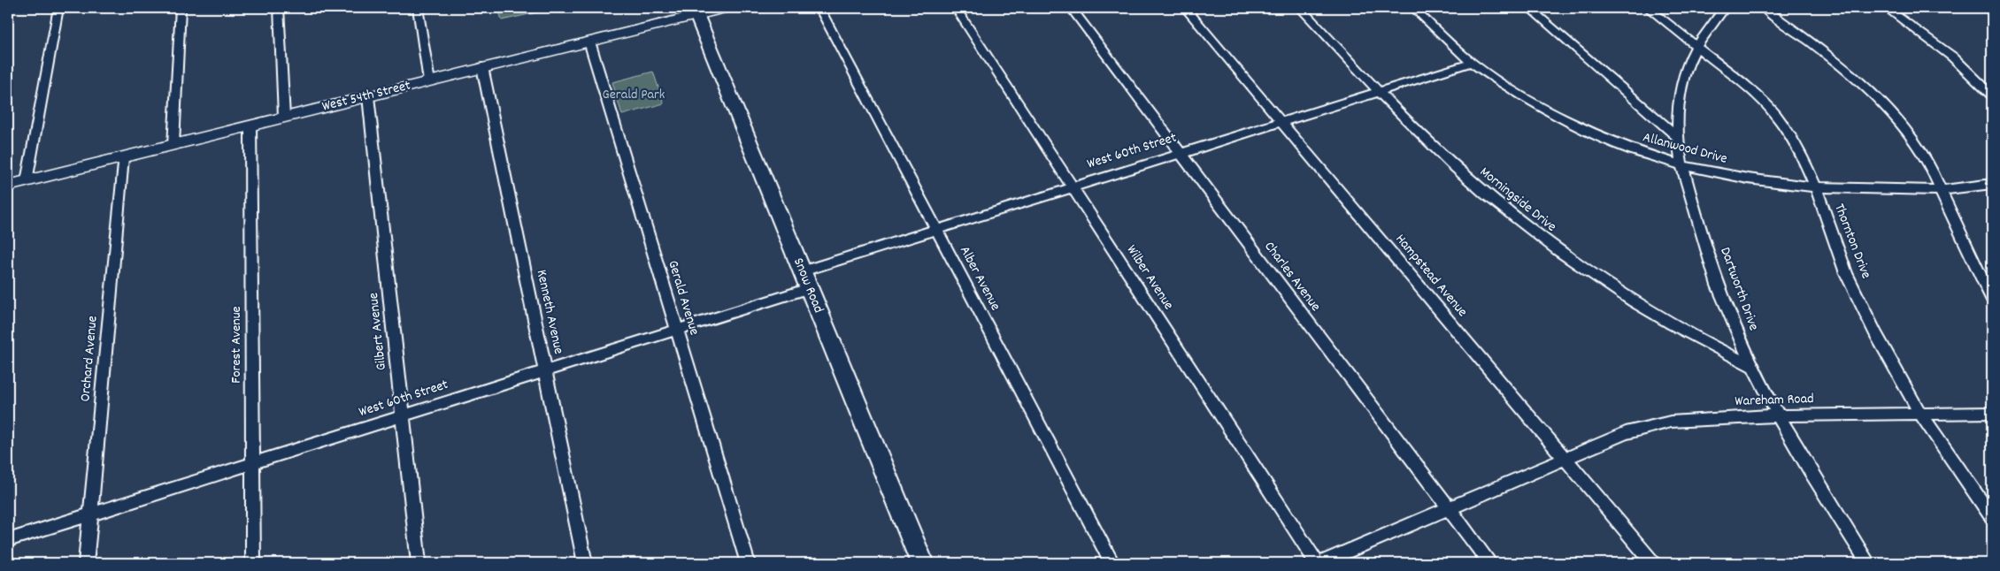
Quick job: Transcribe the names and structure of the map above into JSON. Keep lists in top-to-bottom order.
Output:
{
  "streets": {
    "main road": ["Snow Road"],
    "street": [
      "West 54th Street",
      "Allanwood Drive",
      "West 60th Street",
      "Morningside Drive",
      "Thornton Drive",
      "Hampstead Avenue",
      "Charles Avenue",
      "Wilber Avenue",
      "Alber Avenue",
      "Dartworth Drive",
      "Gerald Avenue",
      "Kenneth Avenue",
      "Gilbert Avenue",
      "Forest Avenue",
      "Orchard Avenue",
      "Wareham Road"
    ]
  },
  "crossings": [
    ["West 54th Street", "Snow Road"],
    ["West 54th Street", "Gerald Avenue"],
    ["West 54th Street", "Kenneth Avenue"],
    ["West 54th Street", "Gilbert Avenue"],
    ["West 54th Street", "Forest Avenue"],
    ["West 54th Street", "Orchard Avenue"],
    ["Allanwood Drive", "West 60th Street"],
    ["Allanwood Drive", "Thornton Drive"],
    ["Allanwood Drive", "Dartworth Drive"],
    ["West 60th Street", "Morningside Drive"],
    ["West 60th Street", "Hampstead Avenue"],
    ["West 60th Street", "Charles Avenue"],
    ["West 60th Street", "Wilber Avenue"],
    ["West 60th Street", "Alber Avenue"],
    ["West 60th Street", "Snow Road"],
    ["West 60th Street", "Gerald Avenue"],
    ["West 60th Street", "Kenneth Avenue"],
    ["West 60th Street", "Gilbert Avenue"],
    ["West 60th Street", "Forest Avenue"],
    ["West 60th Street", "Orchard Avenue"],
    ["Morningside Drive", "Dartworth Drive"],
    ["Thornton Drive", "Dartworth Drive"],
    ["Thornton Drive", "Wareham Road"],
    ["Hampstead Avenue", "Wareham Road"],
    ["Charles Avenue", "Wareham Road"],
    ["Wilber Avenue", "Wareham Road"],
    ["Dartworth Drive", "Wareham Road"]
  ],
  "parks": ["Gerald Park"]
}
